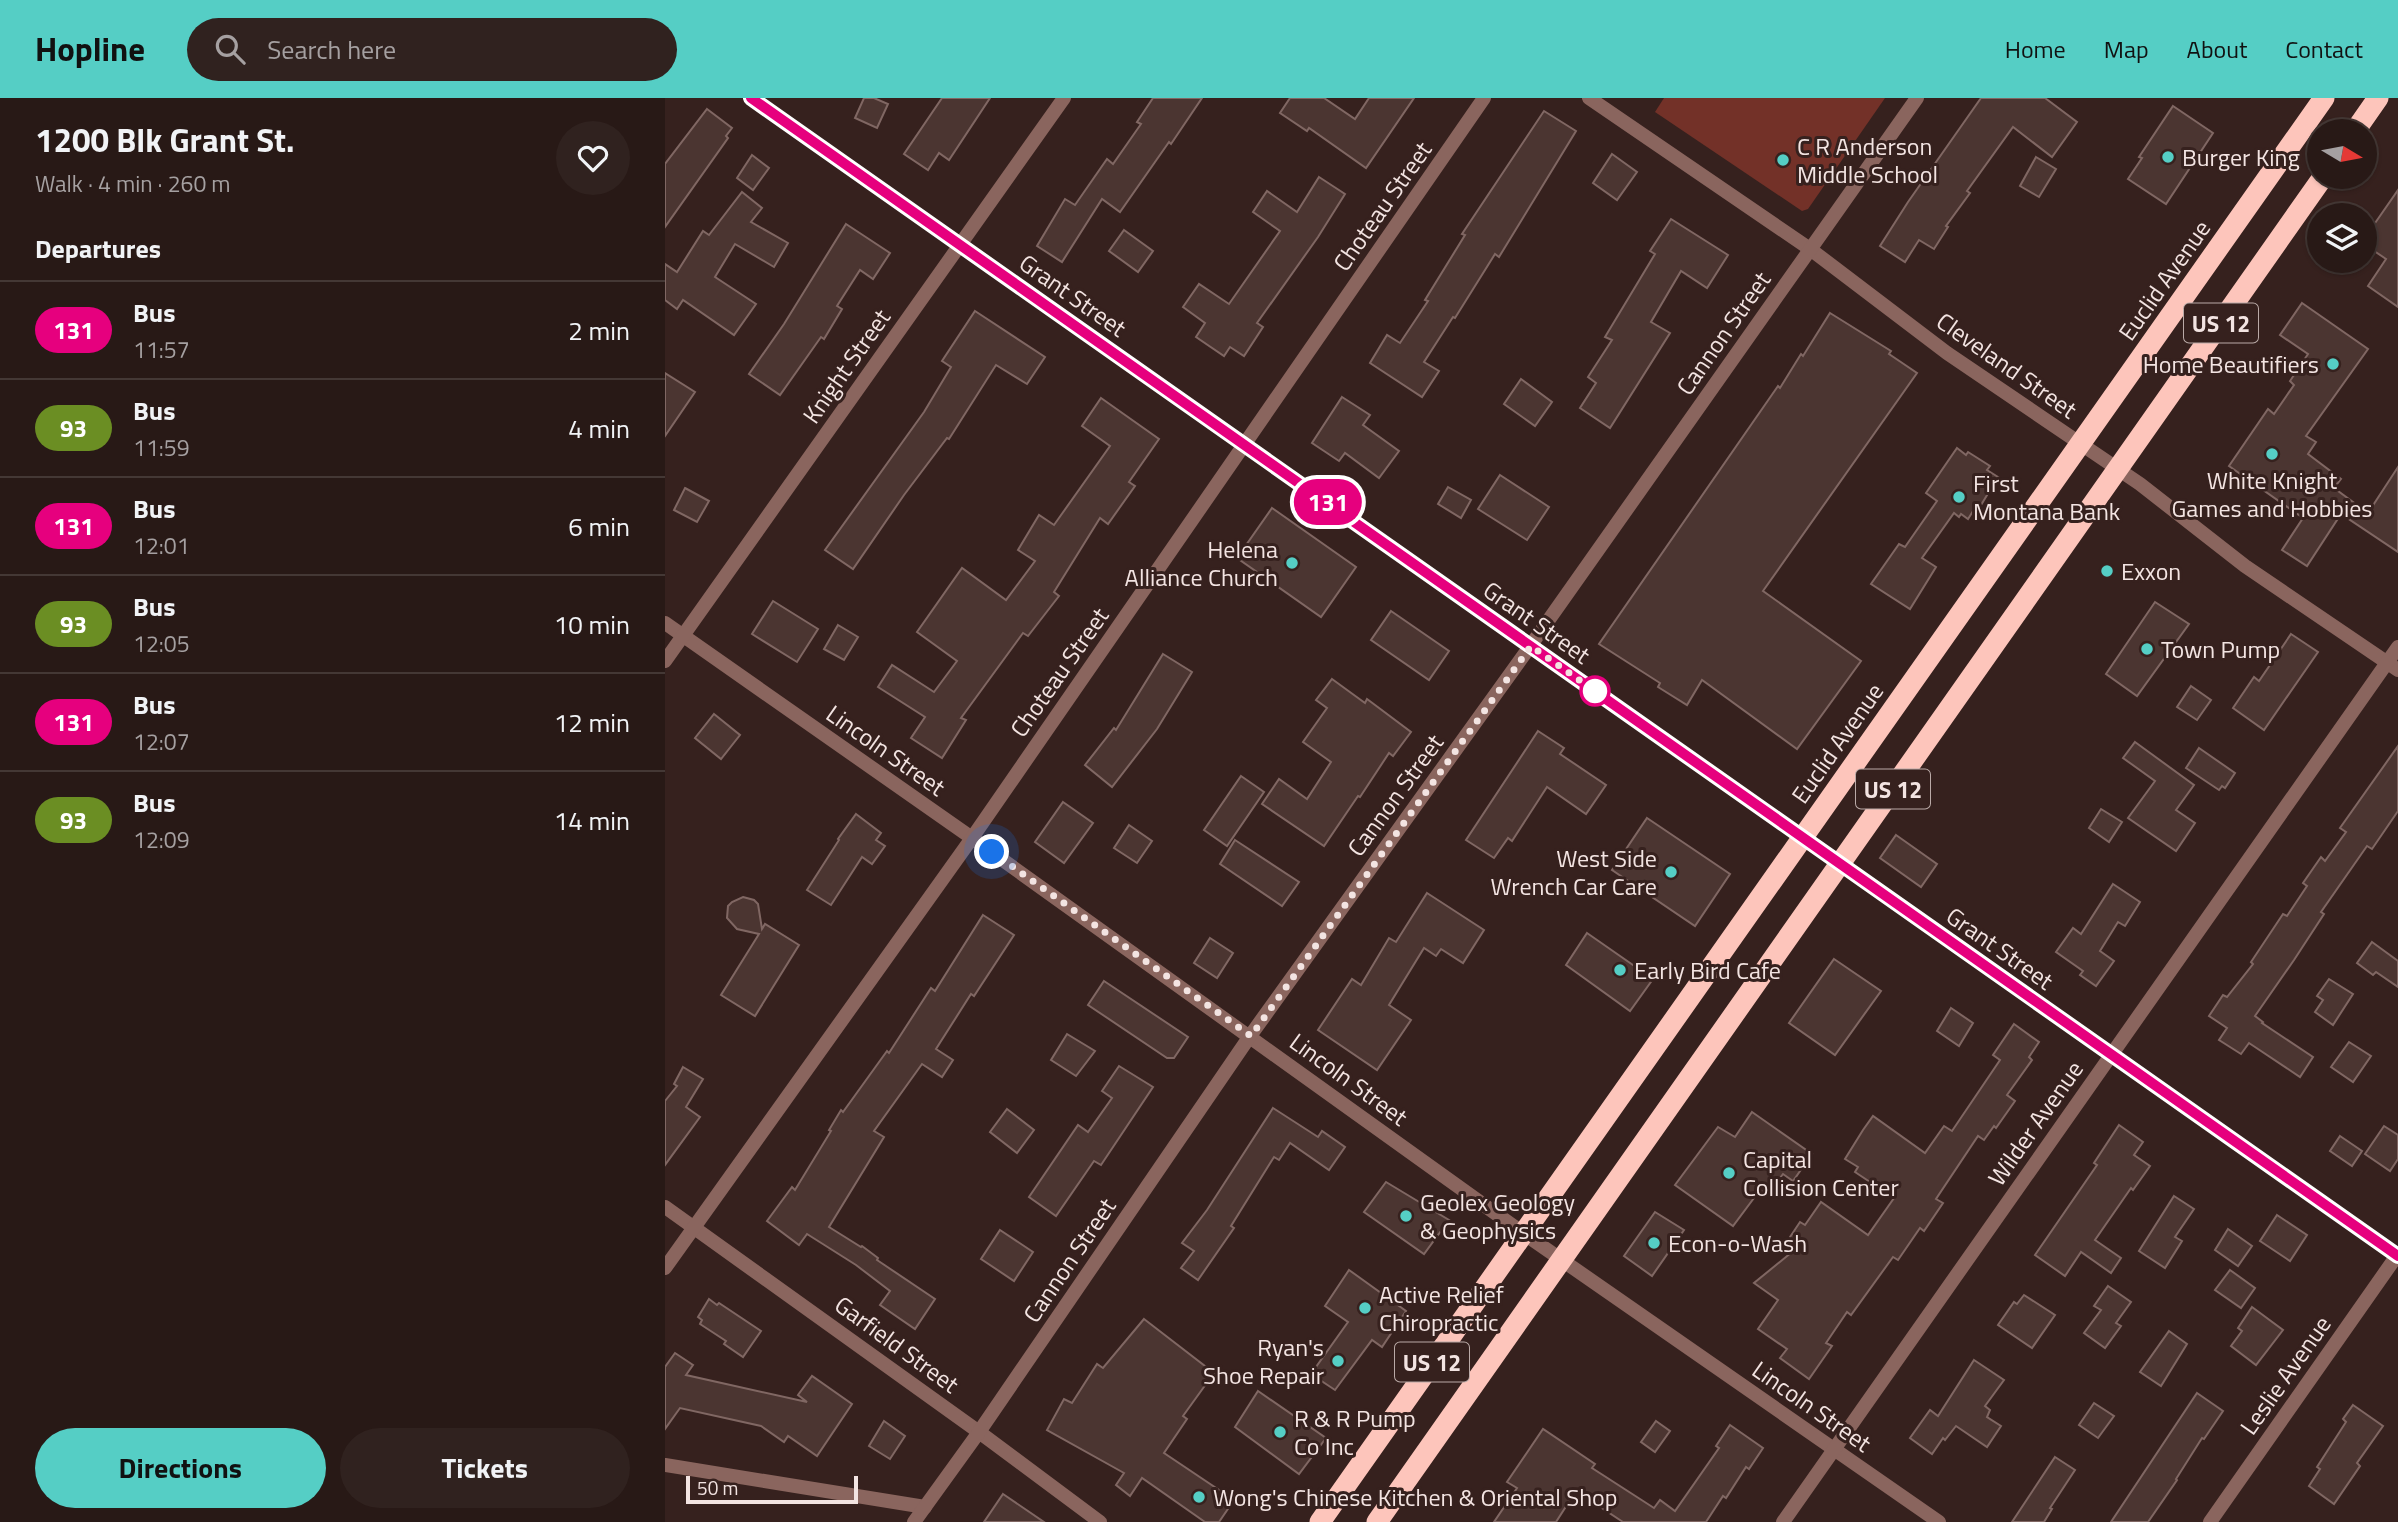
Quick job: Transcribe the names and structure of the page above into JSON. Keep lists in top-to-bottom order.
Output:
{
  "streets": {
    "highway": ["Euclid Avenue", "US 12"],
    "street": [
      "Choteau Street",
      "Grant Street",
      "Cannon Street",
      "Cleveland Street",
      "Knight Street",
      "Lincoln Street",
      "Wilder Avenue",
      "Garfield Street",
      "Leslie Avenue"
    ]
  },
  "crossings": [
    ["Choteau Street", "Grant Street"],
    ["Choteau Street", "Lincoln Street"],
    ["Choteau Street", "Garfield Street"],
    ["Euclid Avenue", "Grant Street"],
    ["Euclid Avenue", "Cleveland Street"],
    ["Euclid Avenue", "Lincoln Street"],
    ["Grant Street", "US 12"],
    ["Grant Street", "Cannon Street"],
    ["Grant Street", "Knight Street"],
    ["Grant Street", "Wilder Avenue"],
    ["Grant Street", "Leslie Avenue"],
    ["US 12", "Cleveland Street"],
    ["US 12", "Lincoln Street"],
    ["Cannon Street", "Cleveland Street"],
    ["Cannon Street", "Lincoln Street"],
    ["Cannon Street", "Garfield Street"],
    ["Cleveland Street", "Wilder Avenue"],
    ["Knight Street", "Lincoln Street"],
    ["Lincoln Street", "Wilder Avenue"]
  ],
  "places": [
    "Burger King",
    "C R Anderson Middle School",
    "Home Beautifiers",
    "White Knight Games and Hobbies",
    "First Montana Bank",
    "Helena Alliance Church",
    "Exxon",
    "Town Pump",
    "West Side Wrench Car Care",
    "Early Bird Cafe",
    "Capital Collision Center",
    "Geolex Geology & Geophysics",
    "Econ-o-Wash",
    "Active Relief Chiropractic",
    "Ryan's Shoe Repair",
    "R & R Pump Co Inc",
    "Wong's Chinese Kitchen & Oriental Shop"
  ],
  "lines": ["bus line 131"],
  "scale_bar": "50 m",
  "north": "right",
  "page": {
    "header": "Hopline",
    "search": "Search here",
    "nav": [
      "Home",
      "Map",
      "About",
      "Contact"
    ],
    "heading": [
      ["1200 Blk Grant St.", "Walk · 4 min · 260 m"],
      "Departures"
    ],
    "on_map": "131",
    "list": [
      {
        "mark": "131",
        "name": "Bus",
        "note": "11:57",
        "value": "2 min"
      },
      {
        "mark": "93",
        "name": "Bus",
        "note": "11:59",
        "value": "4 min"
      },
      {
        "mark": "131",
        "name": "Bus",
        "note": "12:01",
        "value": "6 min"
      },
      {
        "mark": "93",
        "name": "Bus",
        "note": "12:05",
        "value": "10 min"
      },
      {
        "mark": "131",
        "name": "Bus",
        "note": "12:07",
        "value": "12 min"
      },
      {
        "mark": "93",
        "name": "Bus",
        "note": "12:09",
        "value": "14 min"
      }
    ],
    "buttons": ["Directions", "Tickets"],
    "scale": "50 m"
  }
}
